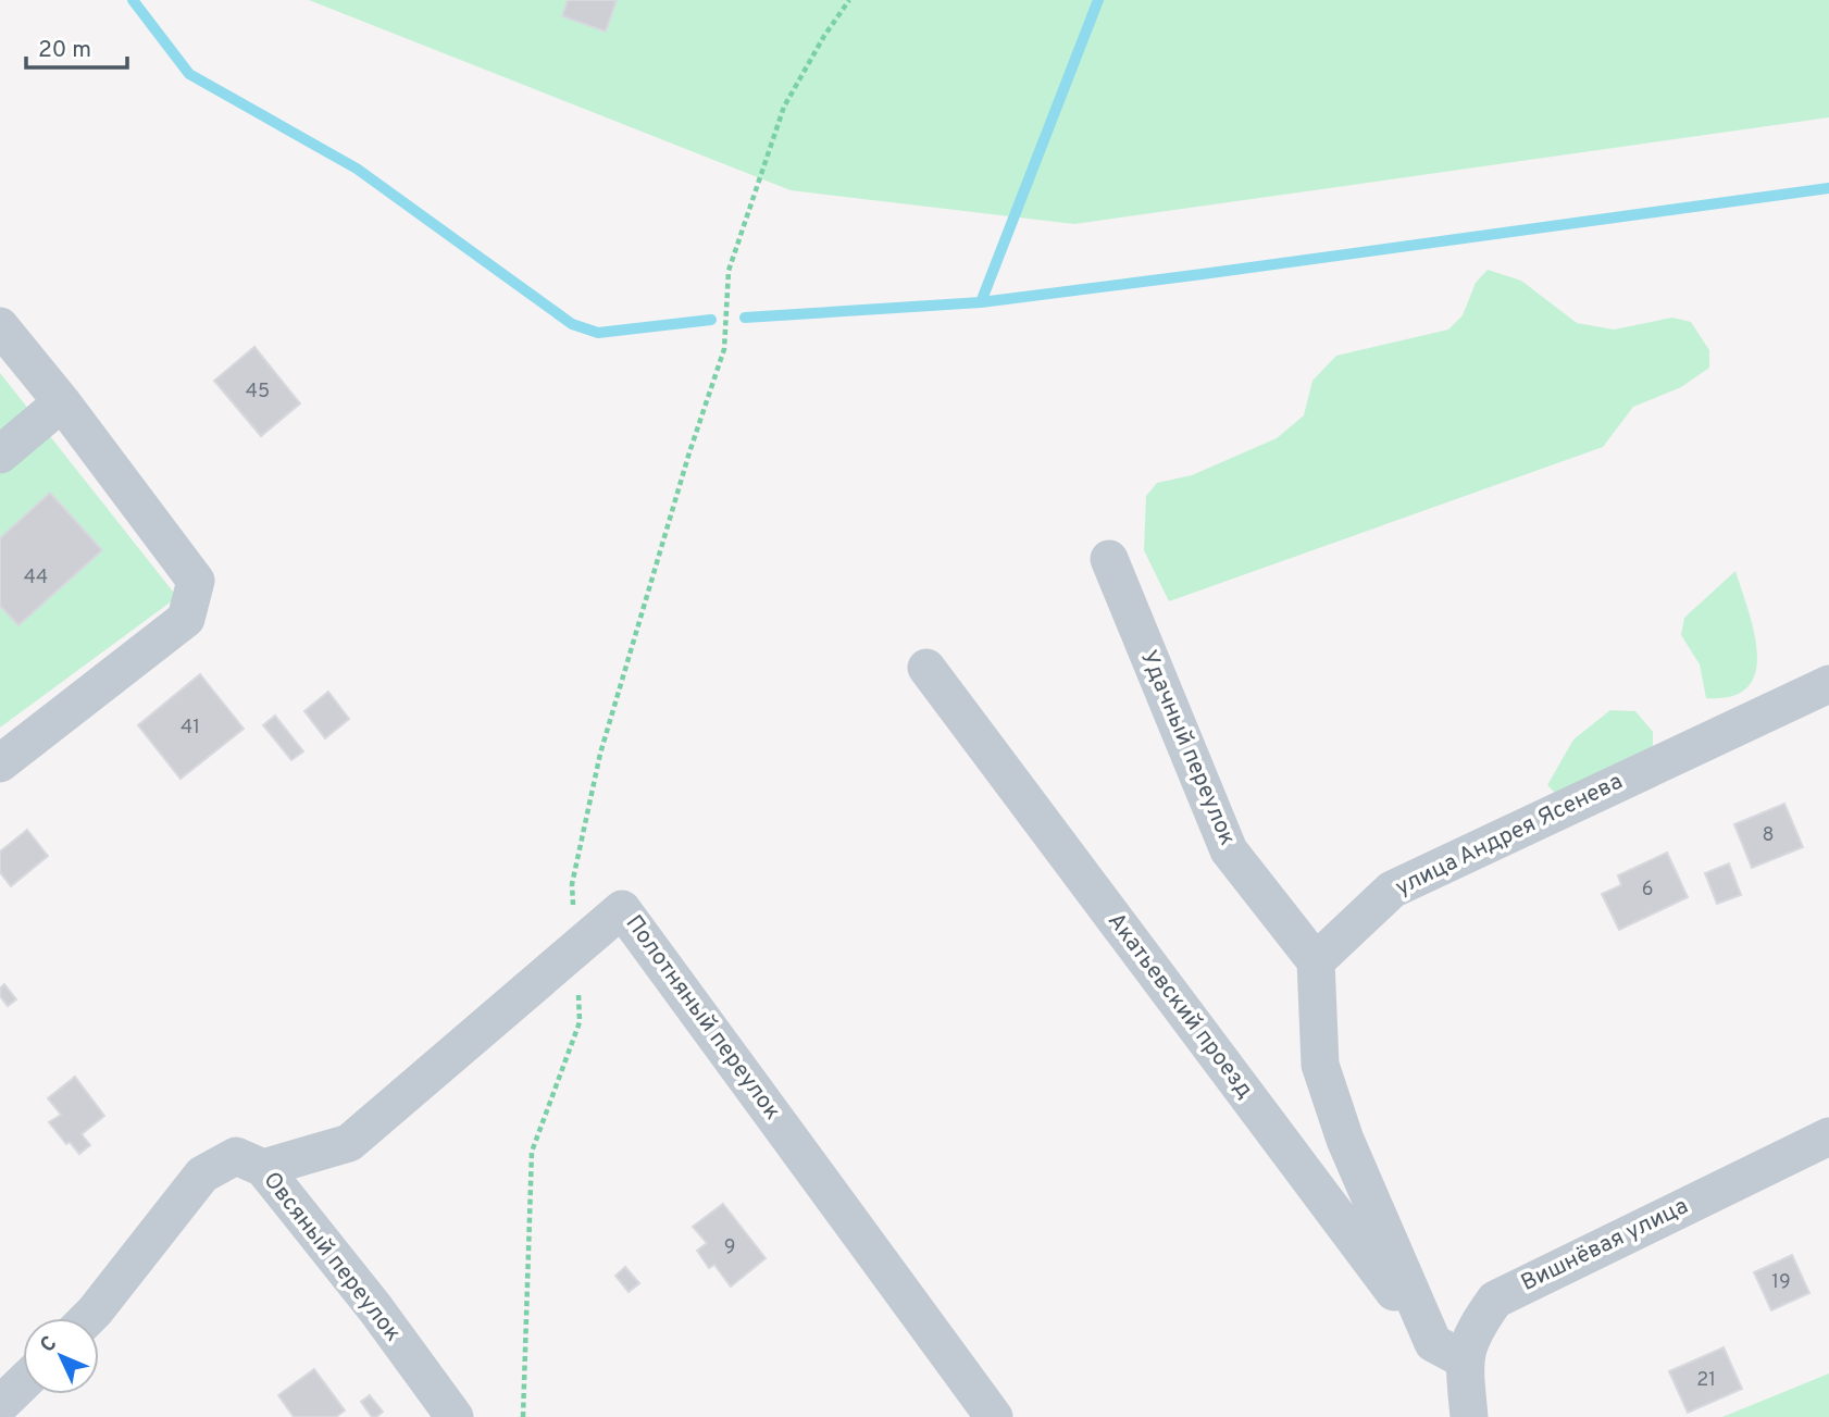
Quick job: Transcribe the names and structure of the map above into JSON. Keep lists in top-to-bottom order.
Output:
{
  "streets": {
    "street": [
      "Удачный переулок",
      "улица Андрея Ясенева",
      "Акатьевский проезд",
      "Полотняный переулок",
      "Вишнёвая улица",
      "Овсяный переулок"
    ]
  },
  "crossings": [
    ["Удачный переулок", "улица Андрея Ясенева"],
    ["Акатьевский проезд", "Вишнёвая улица"],
    ["Полотняный переулок", "Овсяный переулок"]
  ],
  "house_numbers": [
    "45",
    "44",
    "41",
    "8",
    "6",
    "9",
    "19",
    "21"
  ],
  "scale_bar": "20 m",
  "north": "top left"
}
